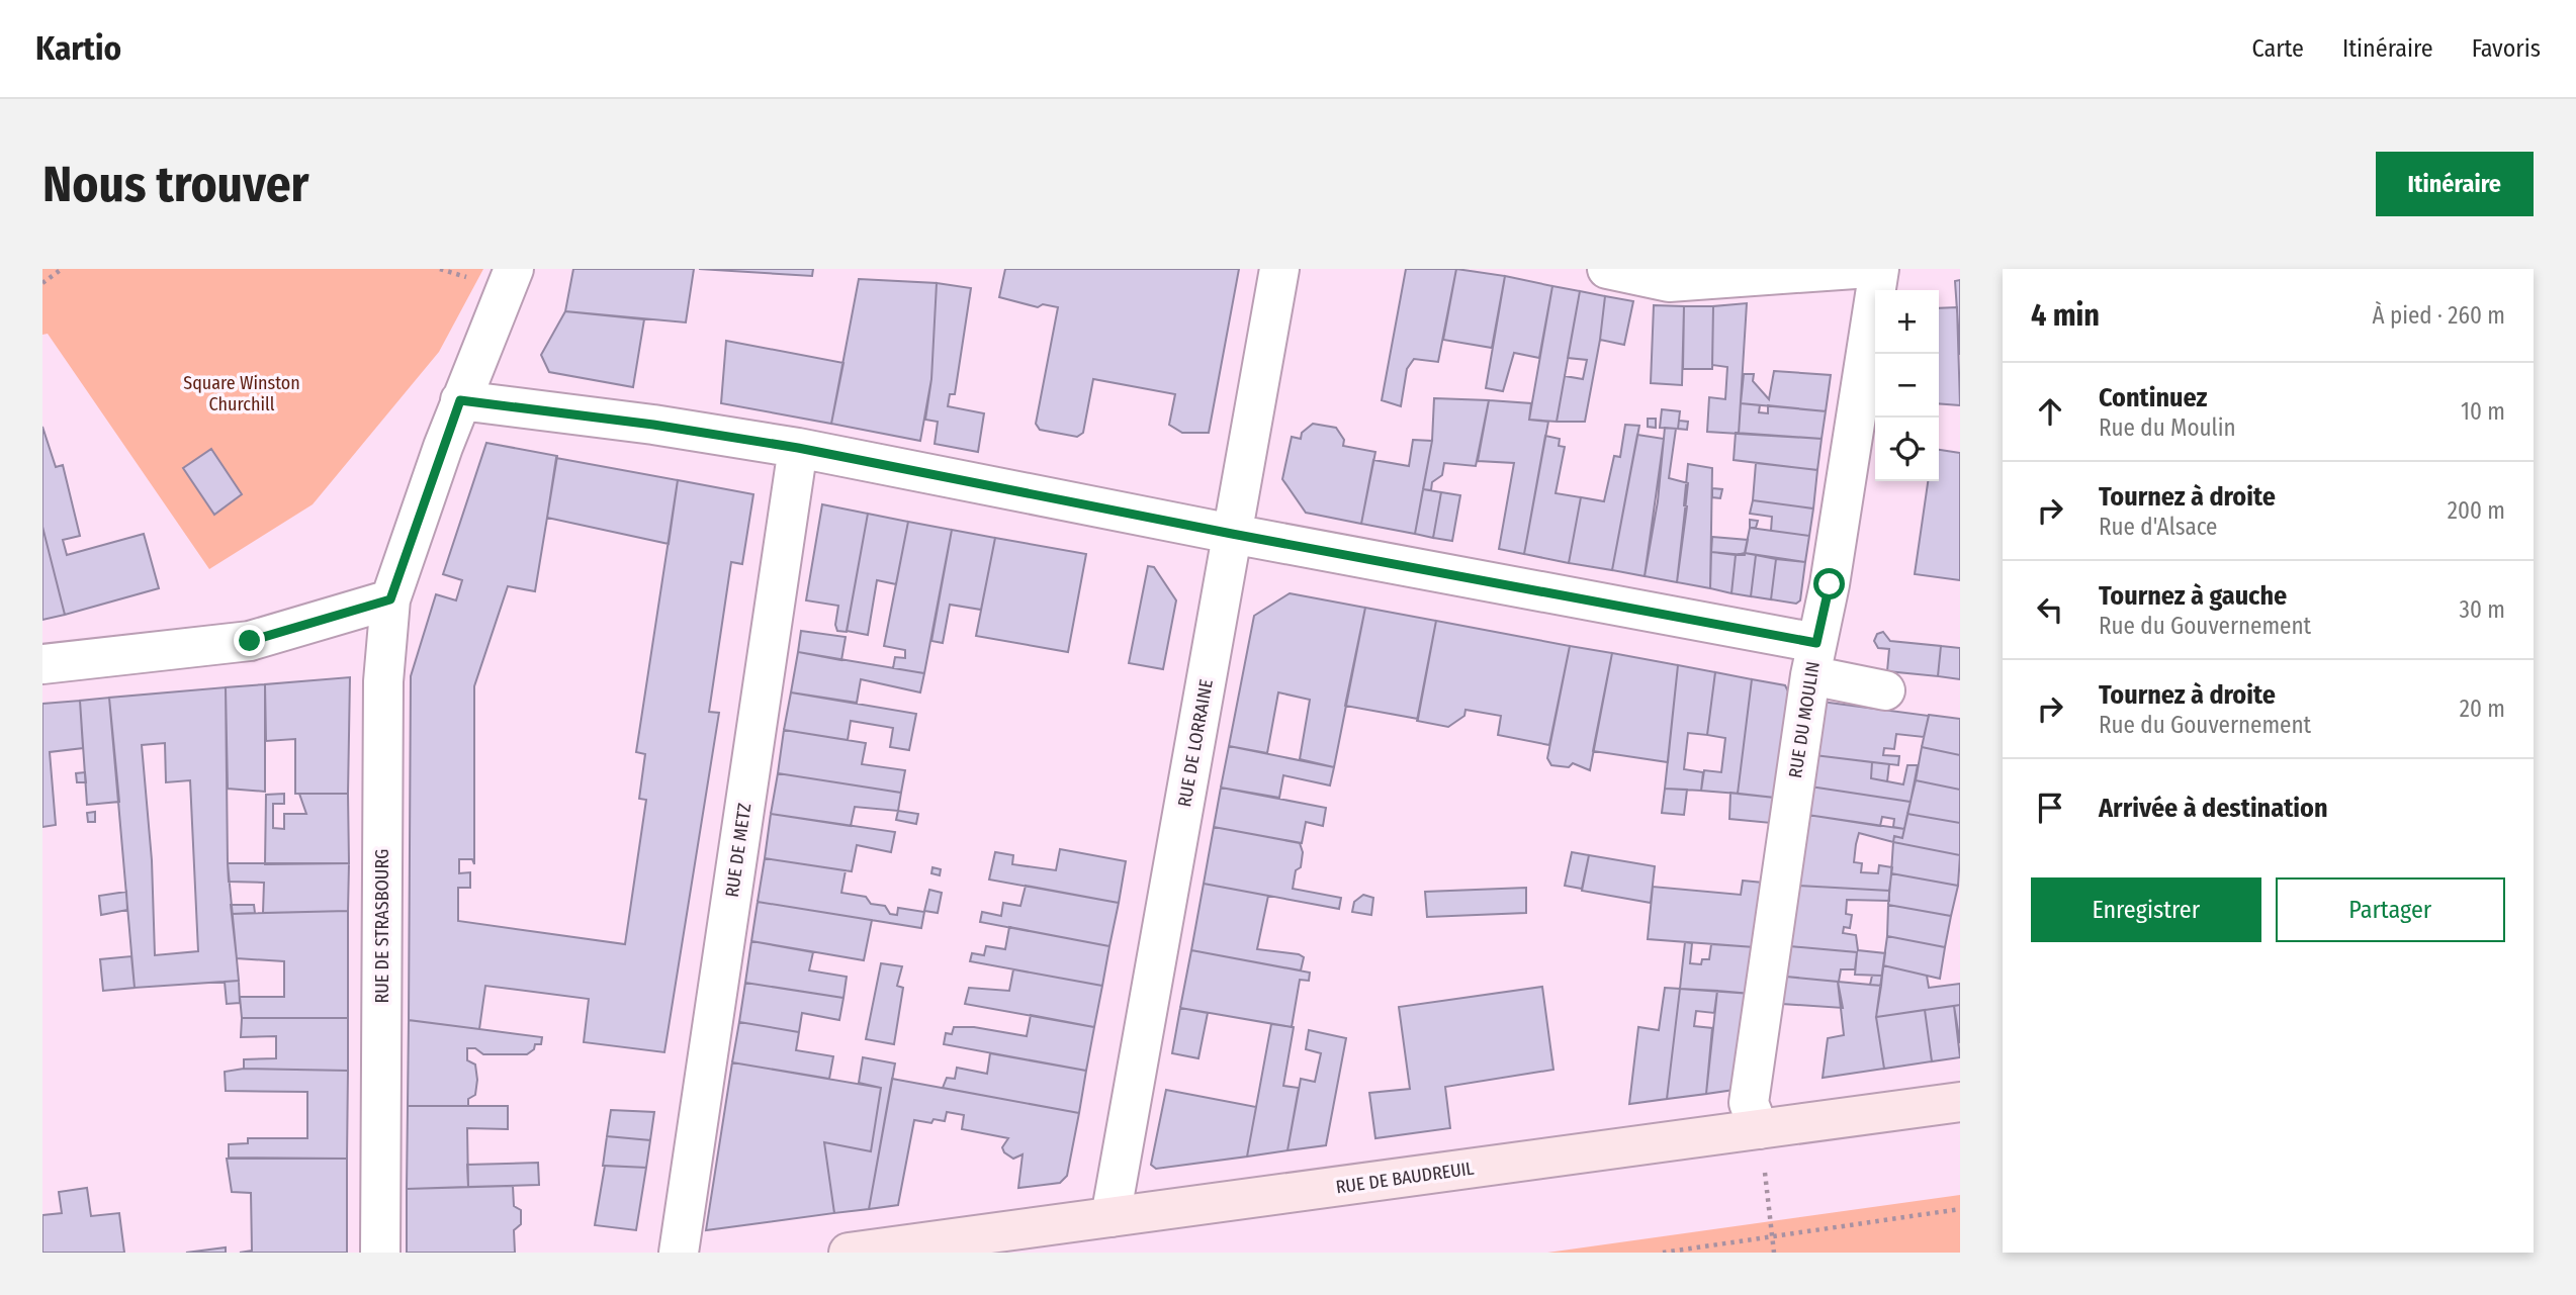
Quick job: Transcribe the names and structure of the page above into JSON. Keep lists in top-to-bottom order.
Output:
{
  "streets": {
    "main road": ["RUE DE BAUDREUIL"],
    "street": [
      "RUE DU MOULIN",
      "RUE DE LORRAINE",
      "RUE DE METZ",
      "RUE DE STRASBOURG"
    ]
  },
  "crossings": [
    ["RUE DU MOULIN", "RUE DE BAUDREUIL"],
    ["RUE DE LORRAINE", "RUE DE BAUDREUIL"]
  ],
  "parks": ["Square Winston Churchill"],
  "page": {
    "header": "Kartio",
    "nav": ["Carte", "Itinéraire", "Favoris"],
    "buttons": [
      "Itinéraire",
      ["Enregistrer", "Partager"]
    ],
    "title": "Nous trouver",
    "heading": ["4 min", "À pied · 260 m"],
    "map_buttons": ["+", "−"],
    "list": [
      ["Continuez", "Rue du Moulin", "10 m"],
      ["Tournez à droite", "Rue d'Alsace", "200 m"],
      ["Tournez à gauche", "Rue du Gouvernement", "30 m"],
      ["Tournez à droite", "Rue du Gouvernement", "20 m"],
      "Arrivée à destination"
    ]
  }
}
